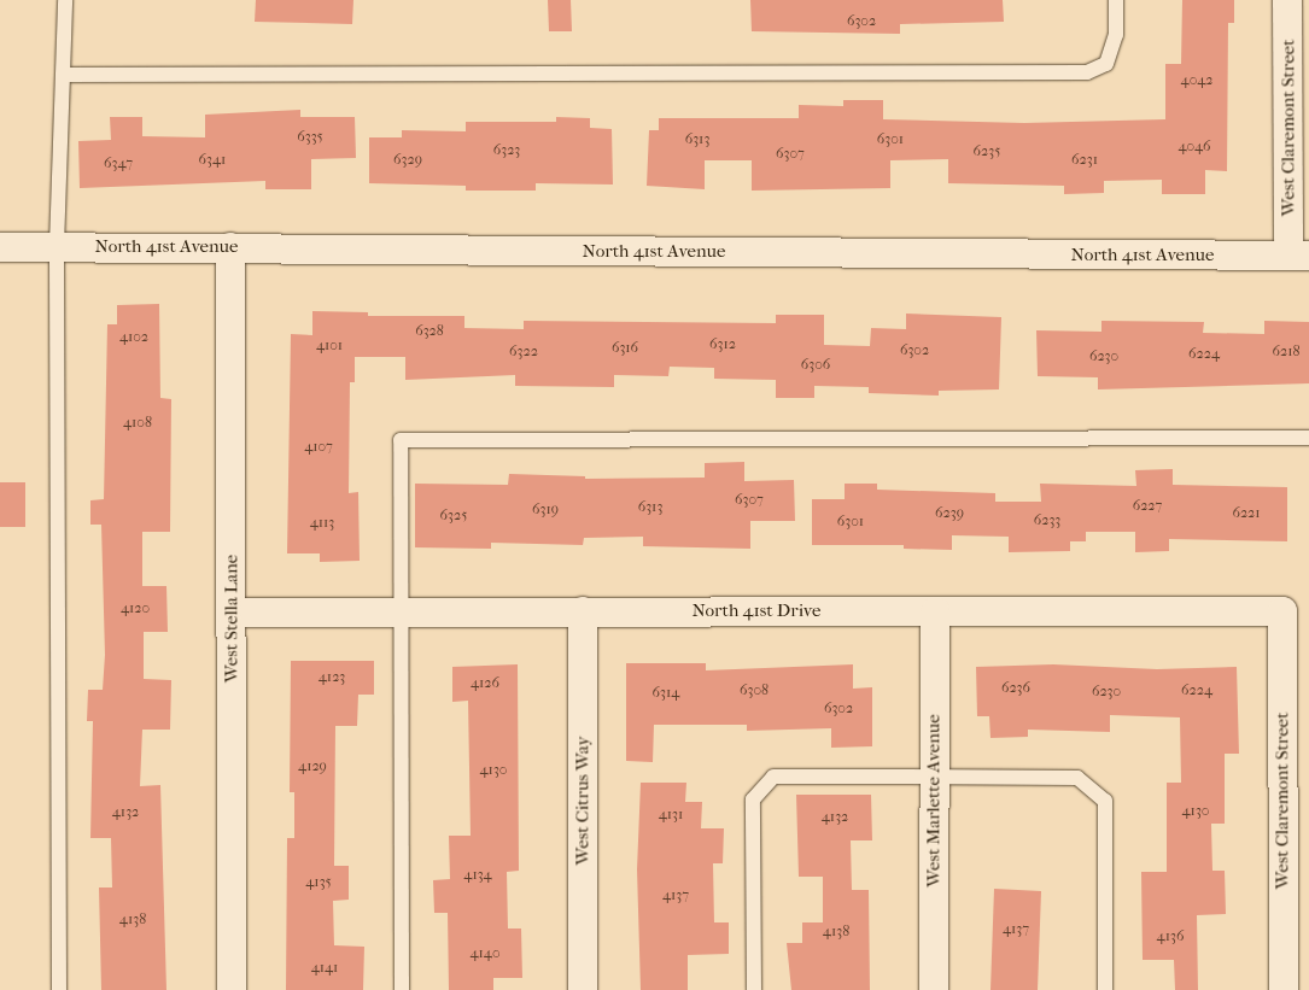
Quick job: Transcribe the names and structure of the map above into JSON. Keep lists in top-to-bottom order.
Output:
{
  "streets": {
    "street": [
      "West Claremont Street",
      "North 41st Avenue",
      "North 41st Drive",
      "West Stella Lane",
      "West Citrus Way",
      "West Marlette Avenue"
    ]
  },
  "crossings": [
    ["West Claremont Street", "North 41st Avenue"],
    ["West Claremont Street", "North 41st Drive"],
    ["North 41st Avenue", "West Stella Lane"],
    ["North 41st Drive", "West Stella Lane"],
    ["North 41st Drive", "West Citrus Way"],
    ["North 41st Drive", "West Marlette Avenue"]
  ],
  "house_numbers": [
    "6302",
    "4042",
    "6335",
    "6313",
    "6301",
    "4046",
    "6323",
    "6235",
    "6307",
    "6341",
    "6329",
    "6231",
    "6347",
    "6328",
    "4102",
    "6312",
    "4101",
    "6316",
    "6302",
    "6322",
    "6218",
    "6224",
    "6230",
    "6306",
    "4108",
    "4107",
    "6307",
    "6227",
    "6313",
    "6319",
    "6239",
    "6221",
    "6325",
    "6233",
    "6301",
    "4113",
    "4120",
    "4123",
    "4126",
    "6236",
    "6308",
    "6224",
    "6230",
    "6314",
    "6302",
    "4129",
    "4130",
    "4130",
    "4132",
    "4131",
    "4132",
    "4134",
    "4135",
    "4137",
    "4138",
    "4137",
    "4138",
    "4136",
    "4140",
    "4141"
  ]
}
